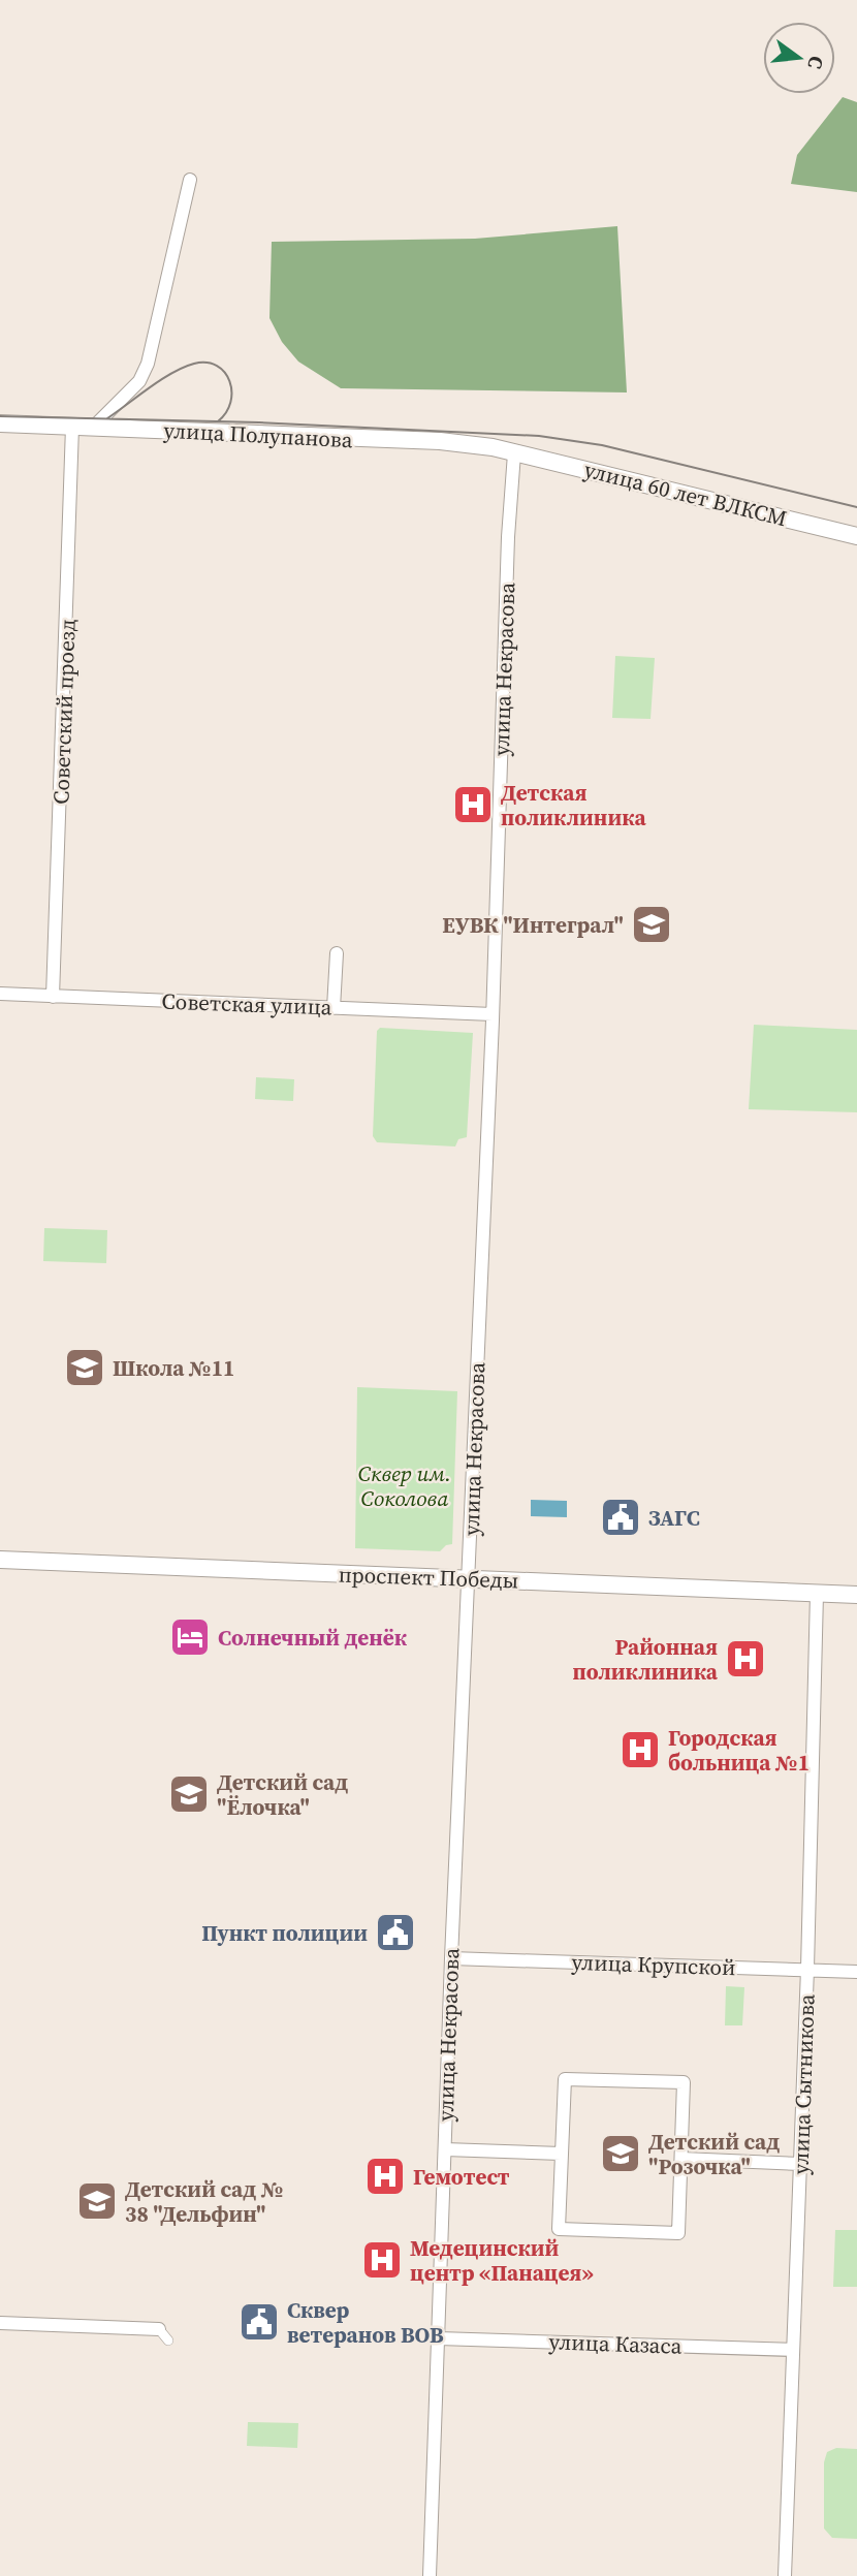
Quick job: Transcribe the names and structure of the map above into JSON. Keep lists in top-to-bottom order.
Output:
{
  "streets": {
    "street": [
      "улица Полупанова",
      "улица 60 лет ВЛКСМ",
      "улица Некрасова",
      "Советский проезд",
      "Советская улица",
      "проспект Победы",
      "улица Крупской",
      "улица Сытникова",
      "улица Казаса"
    ]
  },
  "crossings": [
    ["улица Полупанова", "улица 60 лет ВЛКСМ"],
    ["улица Полупанова", "улица Некрасова"],
    ["улица Полупанова", "Советский проезд"],
    ["улица 60 лет ВЛКСМ", "улица Некрасова"],
    ["улица Некрасова", "Советская улица"],
    ["улица Некрасова", "проспект Победы"],
    ["улица Некрасова", "улица Крупской"],
    ["улица Некрасова", "улица Казаса"],
    ["Советский проезд", "Советская улица"],
    ["проспект Победы", "улица Сытникова"],
    ["улица Крупской", "улица Сытникова"],
    ["улица Сытникова", "улица Казаса"]
  ],
  "parks": ["Сквер им. Соколова"],
  "places": {
    "hospital": [
      "Детская поликлиника",
      "Районная поликлиника",
      "Городская больница №1",
      "Гемотест",
      "Медецинский центр «Панацея»"
    ],
    "school or university": [
      "ЕУВК \"Интеграл\"",
      "Школа №11",
      "Детский сад \"Ёлочка\"",
      "Детский сад \"Розочка\"",
      "Детский сад № 38 \"Дельфин\""
    ],
    "public building": ["ЗАГС", "Пункт полиции", "Сквер ветеранов ВОВ"],
    "hotel": ["Солнечный денёк"]
  },
  "north": "right"
}
